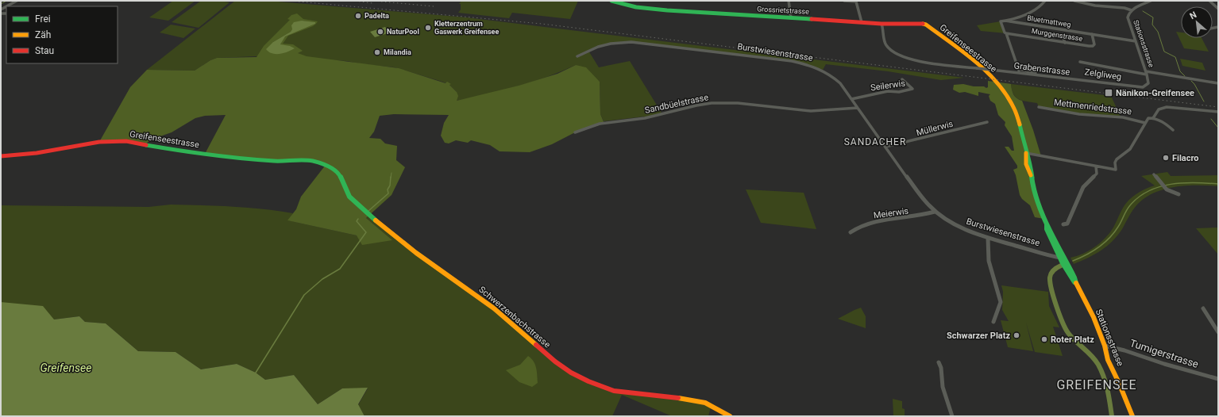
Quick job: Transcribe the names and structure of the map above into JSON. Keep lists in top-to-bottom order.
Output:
{
  "streets": {
    "street": [
      "Grossrietstrasse",
      "Bluetmattweg",
      "Murggenstrasse",
      "Stationsstrasse",
      "Greifenseestrasse",
      "Burstwiesenstrasse",
      "Grabenstrasse",
      "Zelgliweg",
      "Seilerwis",
      "Sandbüelstrasse",
      "Mettmenriedstrasse",
      "Müllerwis",
      "Meierwis",
      "Schwerzenbachstrasse",
      "Tumigerstrasse"
    ]
  },
  "crossings": [
    ["Grossrietstrasse", "Greifenseestrasse"],
    ["Grossrietstrasse", "Grabenstrasse"],
    ["Bluetmattweg", "Murggenstrasse"],
    ["Bluetmattweg", "Stationsstrasse"],
    ["Stationsstrasse", "Greifenseestrasse"],
    ["Stationsstrasse", "Burstwiesenstrasse"],
    ["Stationsstrasse", "Grabenstrasse"],
    ["Stationsstrasse", "Tumigerstrasse"],
    ["Greifenseestrasse", "Burstwiesenstrasse"],
    ["Greifenseestrasse", "Schwerzenbachstrasse"],
    ["Burstwiesenstrasse", "Seilerwis"],
    ["Burstwiesenstrasse", "Sandbüelstrasse"],
    ["Burstwiesenstrasse", "Müllerwis"],
    ["Burstwiesenstrasse", "Meierwis"],
    ["Grabenstrasse", "Zelgliweg"]
  ],
  "districts": ["SANDACHER", "GREIFENSEE"],
  "water": ["Greifensee"],
  "places": {
    "other": [
      "Padelta",
      "Kletterzentrum Gaswerk Greifensee",
      "NaturPool",
      "Milandia",
      "Filacro",
      "Schwarzer Platz",
      "Roter Platz"
    ],
    "transit": ["Nänikon-Greifensee"]
  },
  "legend": ["Frei", "Zäh", "Stau"],
  "north": "top left"
}
